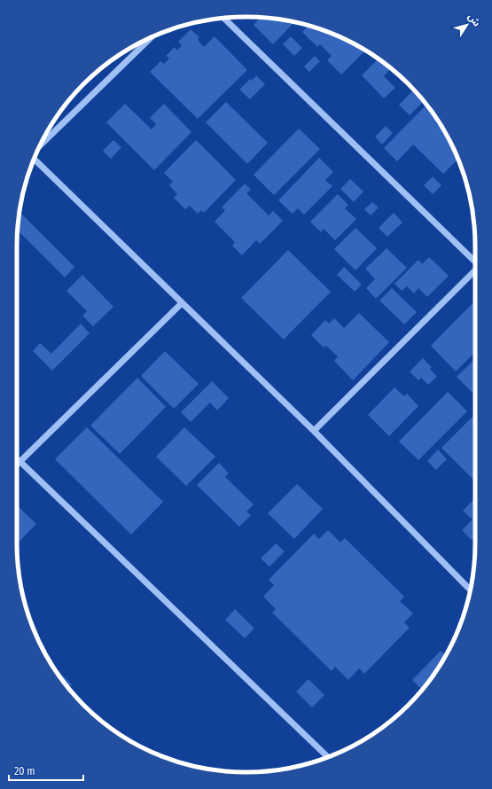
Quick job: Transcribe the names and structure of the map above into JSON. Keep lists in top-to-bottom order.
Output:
{
  "scale_bar": "20 m",
  "north": "top right"
}
